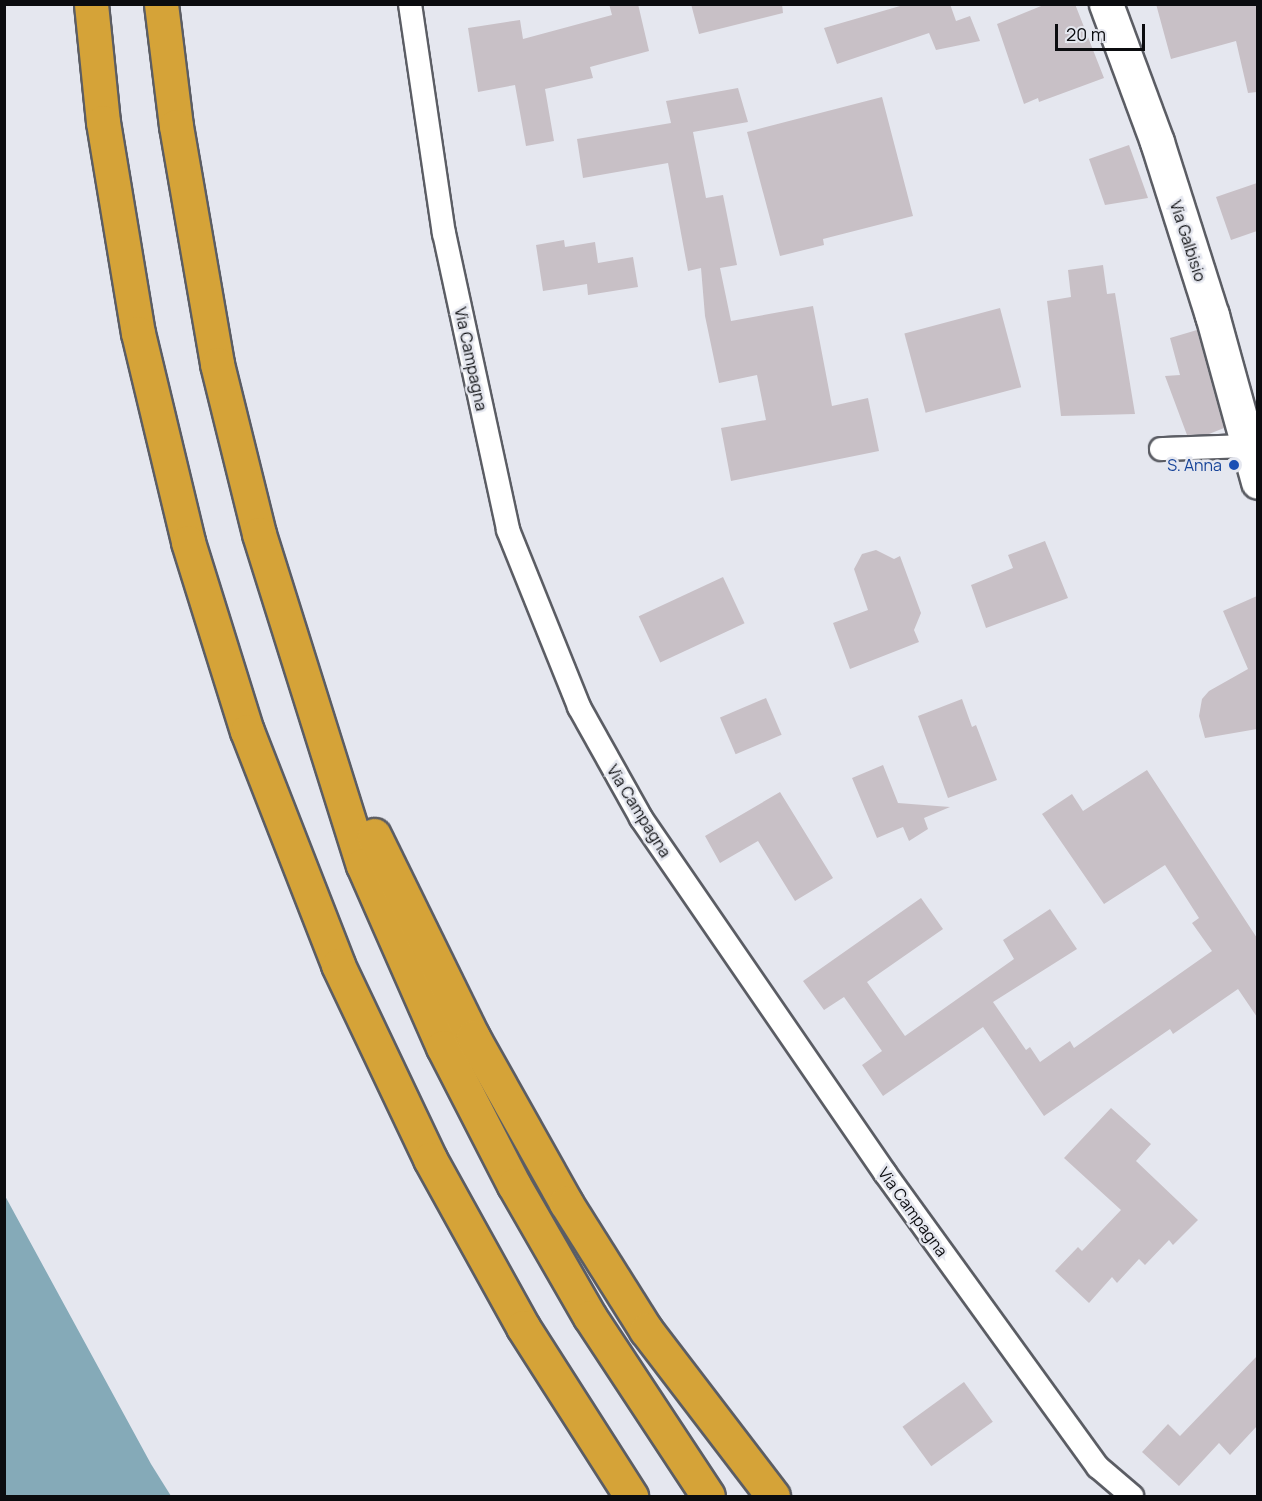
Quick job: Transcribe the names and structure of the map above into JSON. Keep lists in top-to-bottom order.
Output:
{
  "streets": {
    "street": ["Via Galbisio", "Via Campagna"]
  },
  "places": ["S. Anna"],
  "scale_bar": "20 m"
}
